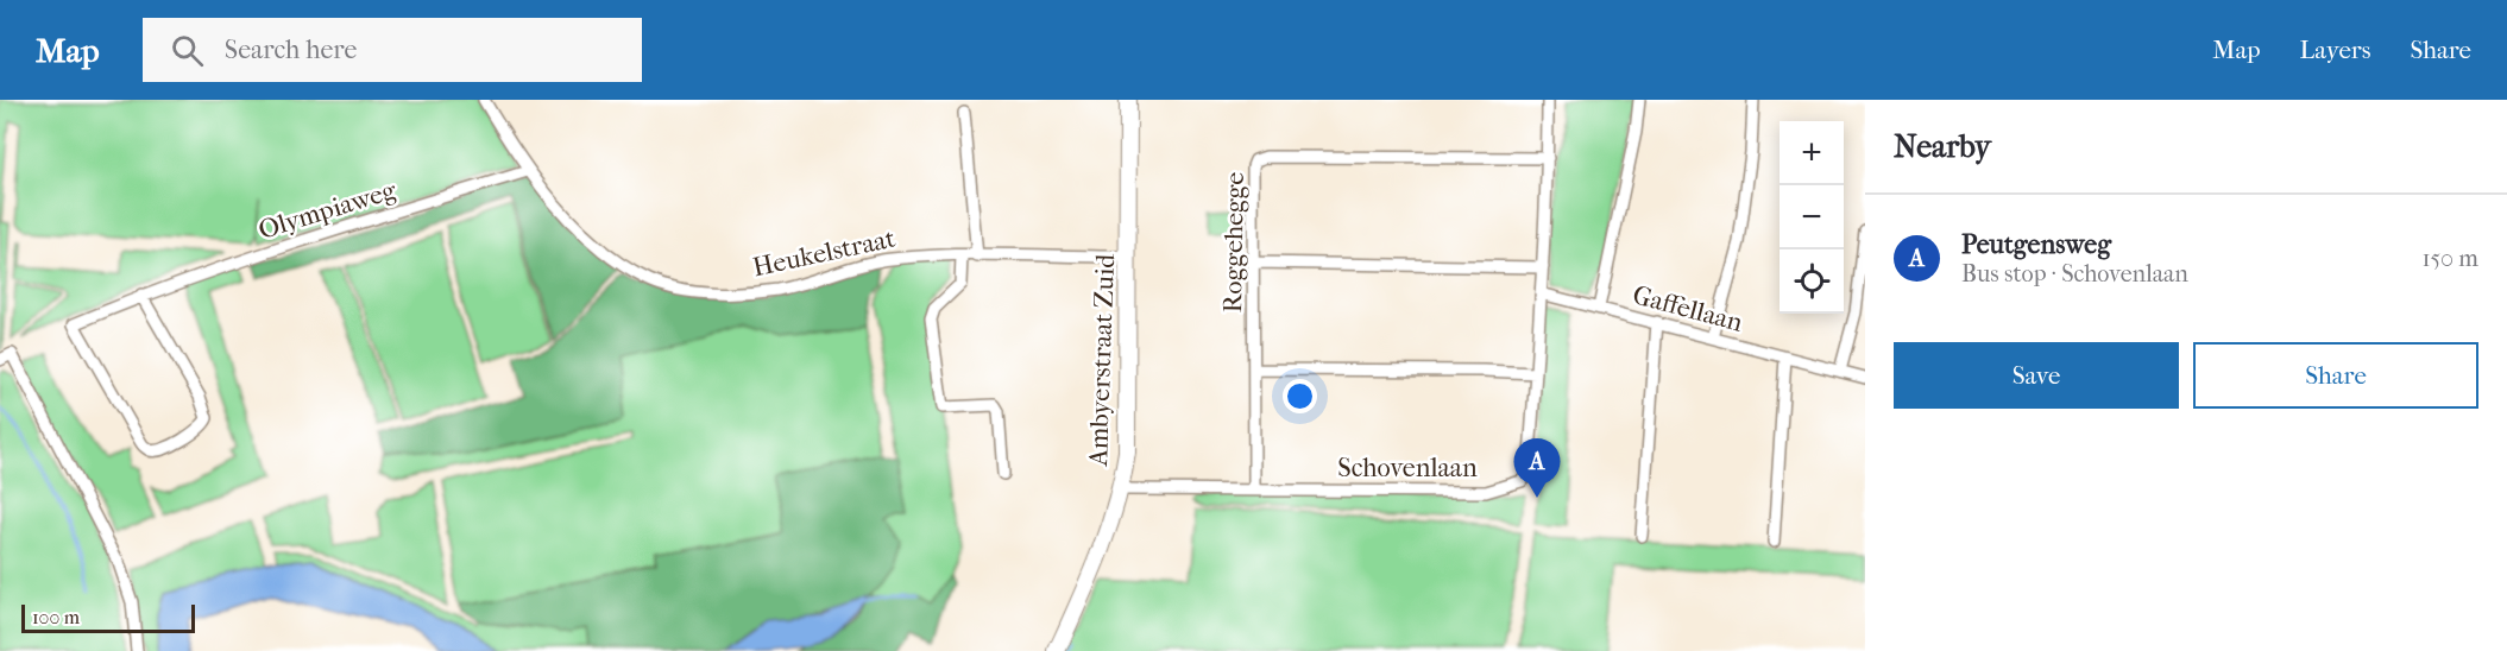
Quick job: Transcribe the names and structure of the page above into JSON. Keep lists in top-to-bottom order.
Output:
{
  "streets": {
    "street": [
      "Olympiaweg",
      "Roggehegge",
      "Heukelstraat",
      "Gaffellaan",
      "Ambyerstraat Zuid",
      "Schovenlaan"
    ]
  },
  "crossings": [
    ["Olympiaweg", "Heukelstraat"],
    ["Roggehegge", "Schovenlaan"],
    ["Heukelstraat", "Ambyerstraat Zuid"],
    ["Gaffellaan", "Schovenlaan"],
    ["Ambyerstraat Zuid", "Schovenlaan"]
  ],
  "scale_bar": "100 m",
  "page": {
    "header": "Map",
    "search": "Search here",
    "nav": ["Map", "Layers", "Share"],
    "heading": "Nearby",
    "map_buttons": ["+", "−"],
    "list": [
      {
        "mark": "A",
        "name": "Peutgensweg",
        "note": "Bus stop · Schovenlaan",
        "value": "150 m"
      }
    ],
    "buttons": ["Save", "Share"],
    "pins": "A",
    "scale": "100 m"
  }
}
